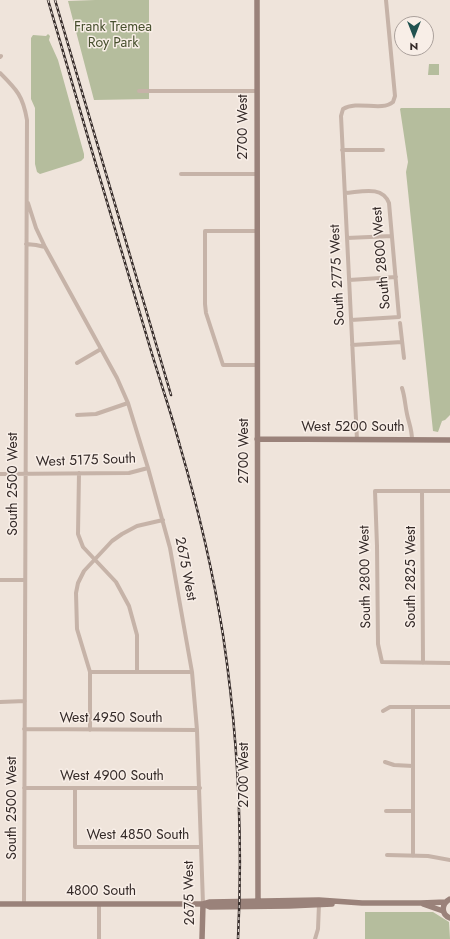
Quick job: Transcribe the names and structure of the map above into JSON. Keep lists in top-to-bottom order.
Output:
{
  "streets": {
    "street": [
      "2700 West",
      "South 2800 West",
      "South 2775 West",
      "West 5200 South",
      "West 5175 South",
      "South 2500 West",
      "2675 West",
      "South 2825 West",
      "West 4950 South",
      "West 4900 South",
      "West 4850 South",
      "4800 South"
    ]
  },
  "crossings": [
    ["2700 West", "West 5200 South"],
    ["2700 West", "4800 South"],
    ["South 2800 West", "South 2775 West"],
    ["South 2800 West", "South 2825 West"],
    ["South 2775 West", "West 5200 South"],
    ["West 5175 South", "South 2500 West"],
    ["West 5175 South", "2675 West"],
    ["South 2500 West", "2675 West"],
    ["South 2500 West", "West 4950 South"],
    ["South 2500 West", "West 4900 South"],
    ["South 2500 West", "4800 South"],
    ["2675 West", "West 4950 South"],
    ["2675 West", "West 4900 South"],
    ["2675 West", "West 4850 South"],
    ["2675 West", "4800 South"],
    ["West 4900 South", "West 4850 South"]
  ],
  "parks": ["Frank Tremea Roy Park"],
  "north": "bottom"
}
